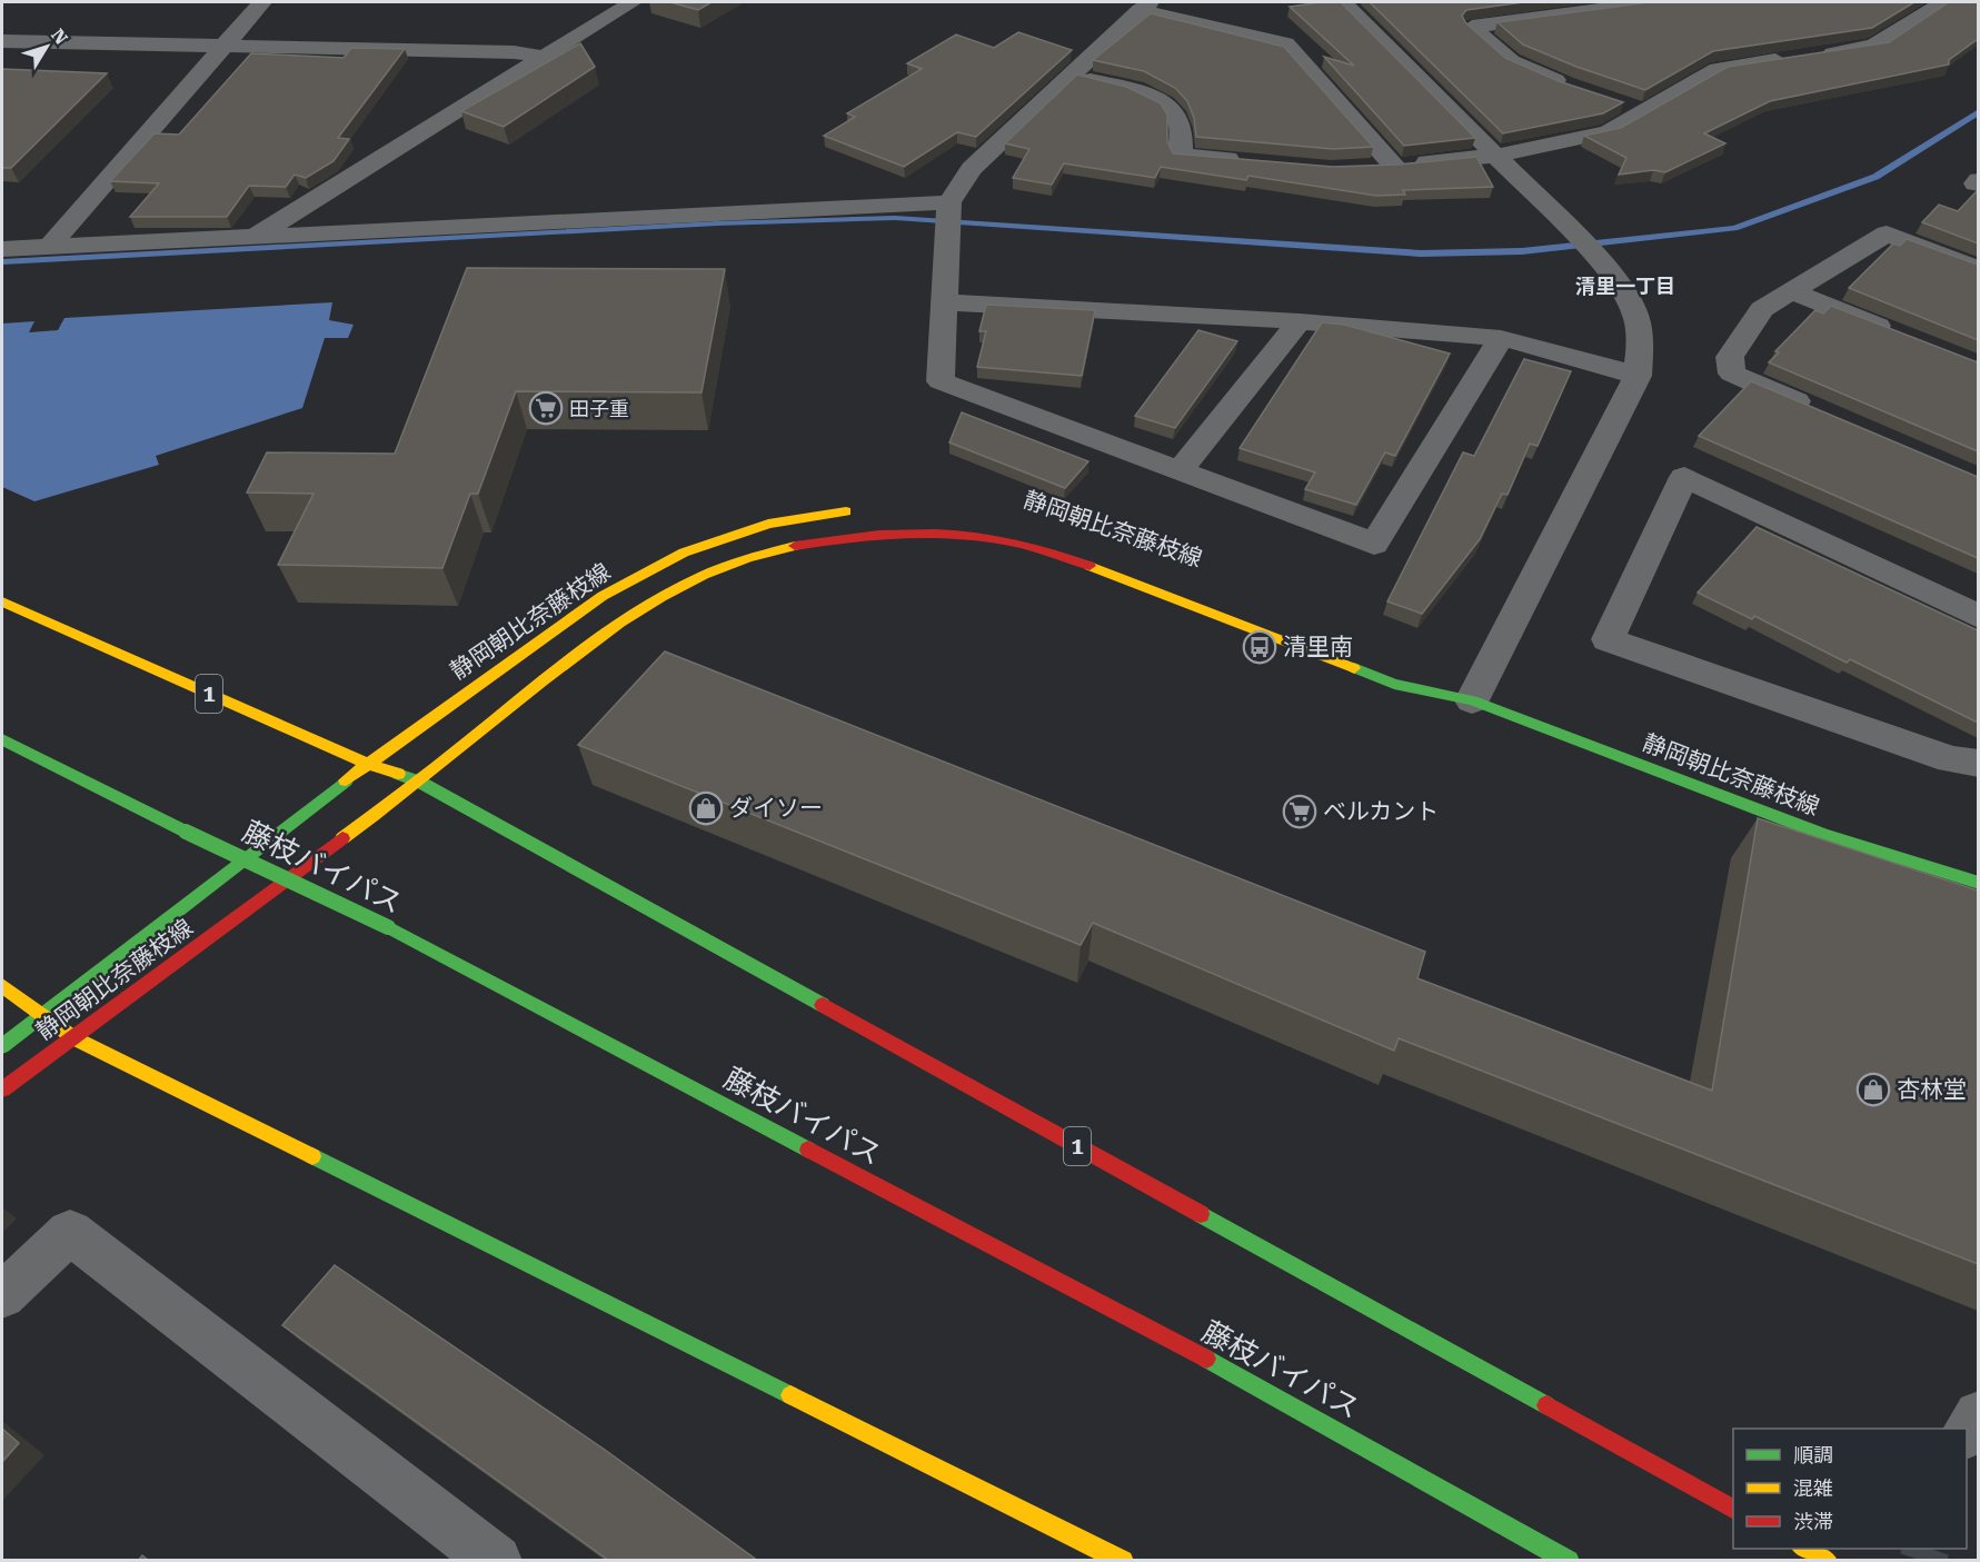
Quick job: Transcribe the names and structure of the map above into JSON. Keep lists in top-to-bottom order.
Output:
{
  "streets": {
    "main road": ["静岡朝比奈藤枝線", "1", "藤枝バイパス"]
  },
  "crossings": [
    ["静岡朝比奈藤枝線", "1"]
  ],
  "districts": ["清里一丁目"],
  "places": {
    "supermarket": ["田子重", "ベルカント"],
    "bus stop": ["清里南"],
    "shop": ["ダイソー", "杏林堂"]
  },
  "legend": ["順調", "混雑", "渋滞"],
  "north": "top right"
}
